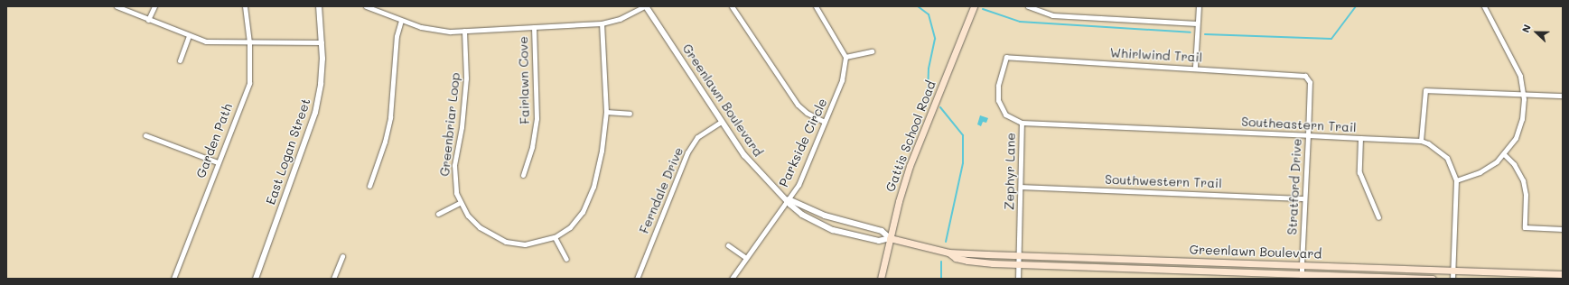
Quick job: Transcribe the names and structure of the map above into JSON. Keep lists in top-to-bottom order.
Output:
{
  "streets": {
    "main road": ["Greenlawn Boulevard", "Gattis School Road"],
    "street": [
      "Whirlwind Trail",
      "Fairlawn Cove",
      "Greenbriar Loop",
      "Southeastern Trail",
      "Garden Path",
      "Parkside Circle",
      "East Logan Street",
      "Zephyr Lane",
      "Southwestern Trail",
      "Stratford Drive",
      "Ferndale Drive"
    ]
  },
  "crossings": [
    ["Whirlwind Trail", "Zephyr Lane"],
    ["Whirlwind Trail", "Stratford Drive"],
    ["Greenlawn Boulevard", "Southeastern Trail"],
    ["Greenlawn Boulevard", "Gattis School Road"],
    ["Greenlawn Boulevard", "Parkside Circle"],
    ["Greenlawn Boulevard", "Zephyr Lane"],
    ["Greenlawn Boulevard", "Stratford Drive"],
    ["Greenlawn Boulevard", "Ferndale Drive"],
    ["Southeastern Trail", "Zephyr Lane"],
    ["Southeastern Trail", "Stratford Drive"],
    ["Zephyr Lane", "Southwestern Trail"],
    ["Southwestern Trail", "Stratford Drive"]
  ],
  "north": "left"
}
